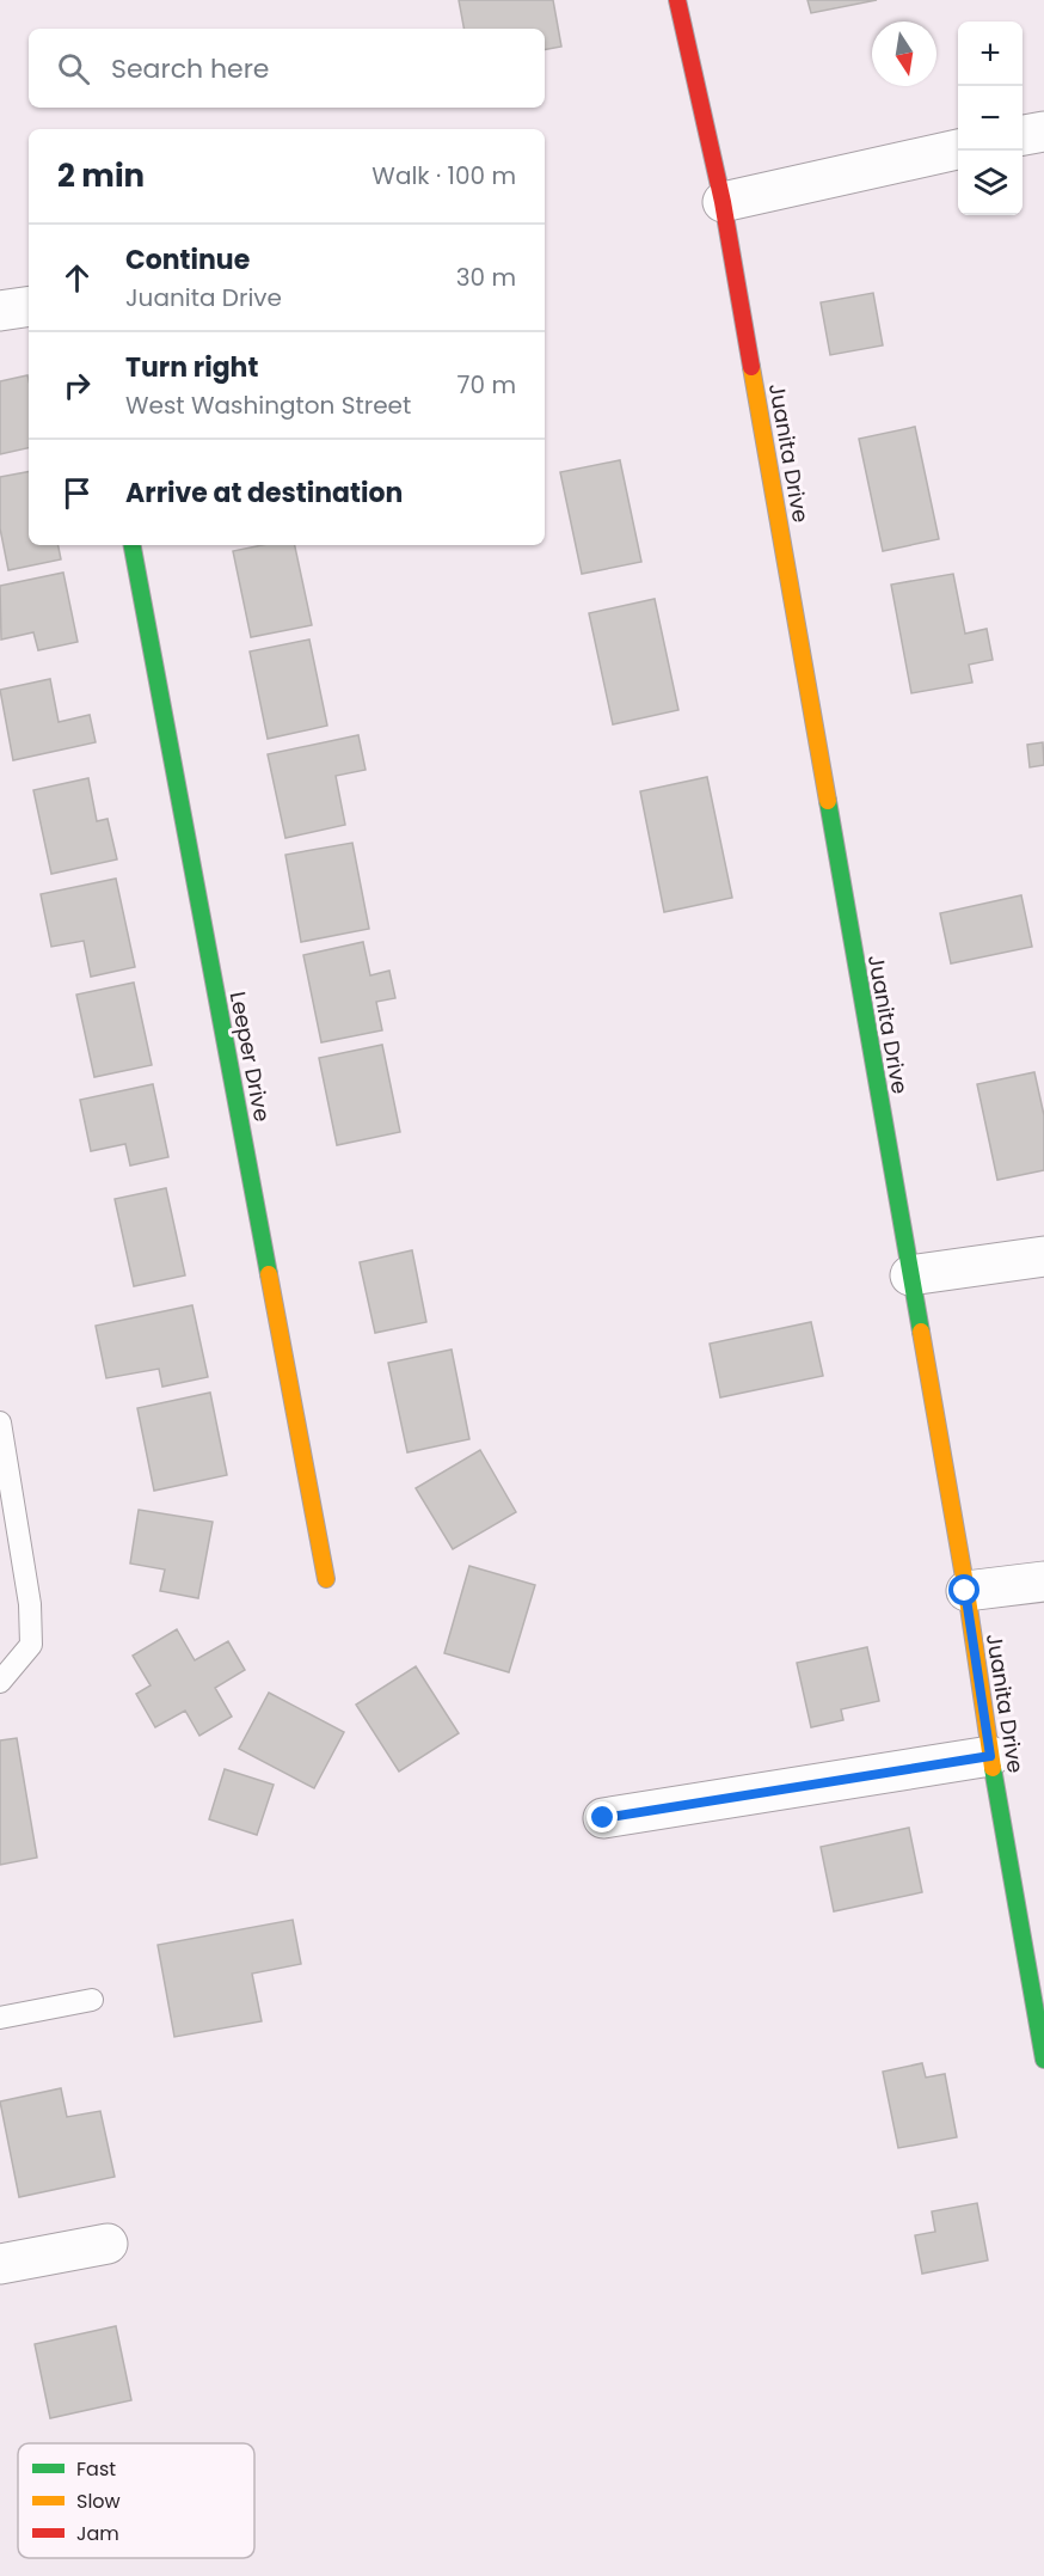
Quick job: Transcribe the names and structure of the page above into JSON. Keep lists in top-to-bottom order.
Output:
{
  "streets": {
    "street": ["Juanita Drive", "Leeper Drive"]
  },
  "legend": ["Fast", "Slow", "Jam"],
  "north": "bottom",
  "page": {
    "map_buttons": ["+", "−"],
    "search": "Search here",
    "heading": ["2 min", "Walk · 100 m"],
    "list": [
      ["Continue", "Juanita Drive", "30 m"],
      ["Turn right", "West Washington Street", "70 m"],
      "Arrive at destination"
    ]
  }
}
